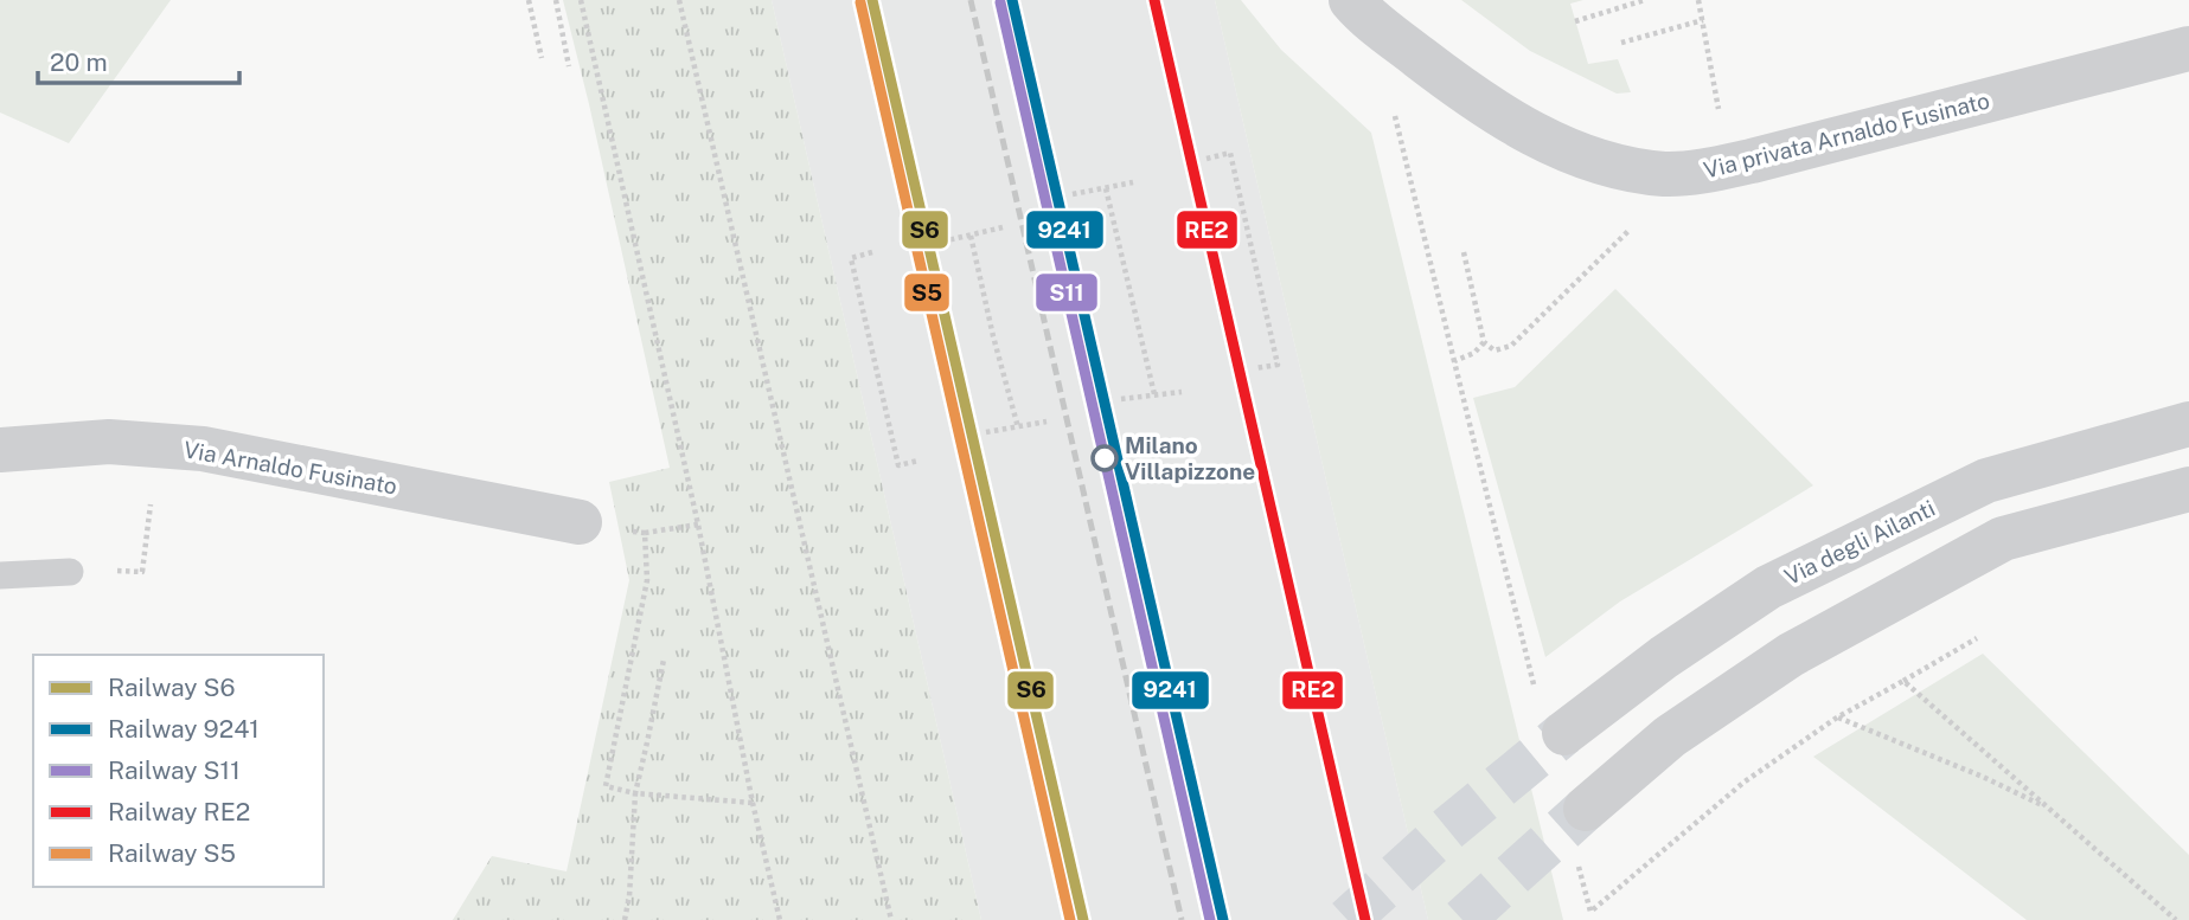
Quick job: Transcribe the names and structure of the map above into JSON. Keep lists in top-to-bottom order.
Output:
{
  "streets": {
    "street": ["Via privata Arnaldo Fusinato", "Via Arnaldo Fusinato", "Via degli Ailanti"]
  },
  "places": ["Milano Villapizzone"],
  "lines": [
    "rail line S6",
    "rail line 9241",
    "rail line RE2",
    "rail line S11",
    "rail line S5"
  ],
  "legend": [
    "Railway S6",
    "Railway 9241",
    "Railway S11",
    "Railway RE2",
    "Railway S5"
  ],
  "scale_bar": "20 m"
}
